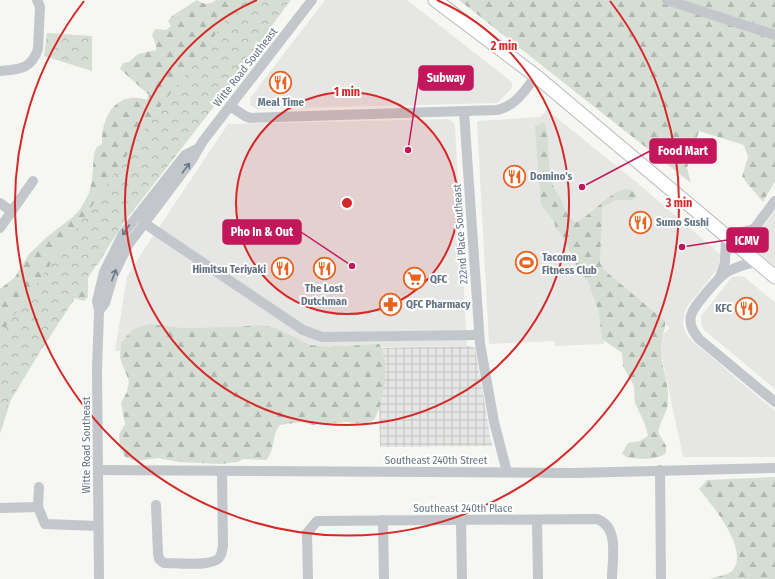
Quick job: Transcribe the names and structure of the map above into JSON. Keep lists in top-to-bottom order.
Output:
{
  "streets": {
    "street": [
      "Witte Road Southeast",
      "222nd Place Southeast",
      "Southeast 240th Street",
      "Southeast 240th Place"
    ]
  },
  "crossings": [
    ["Witte Road Southeast", "Southeast 240th Street"],
    ["222nd Place Southeast", "Southeast 240th Street"]
  ],
  "places": {
    "restaurant": [
      "Meal Time",
      "Domino's",
      "Sumo Sushi",
      "The Lost Dutchman",
      "Himitsu Teriyaki",
      "KFC"
    ],
    "other": [
      "Subway",
      "Food Mart",
      "ICMV",
      "Pho In & Out"
    ],
    "sports": ["Tacoma Fitness Club"],
    "supermarket": ["QFC"],
    "pharmacy": ["QFC Pharmacy"]
  },
  "rings": ["2 min", "1 min", "3 min"]
}
